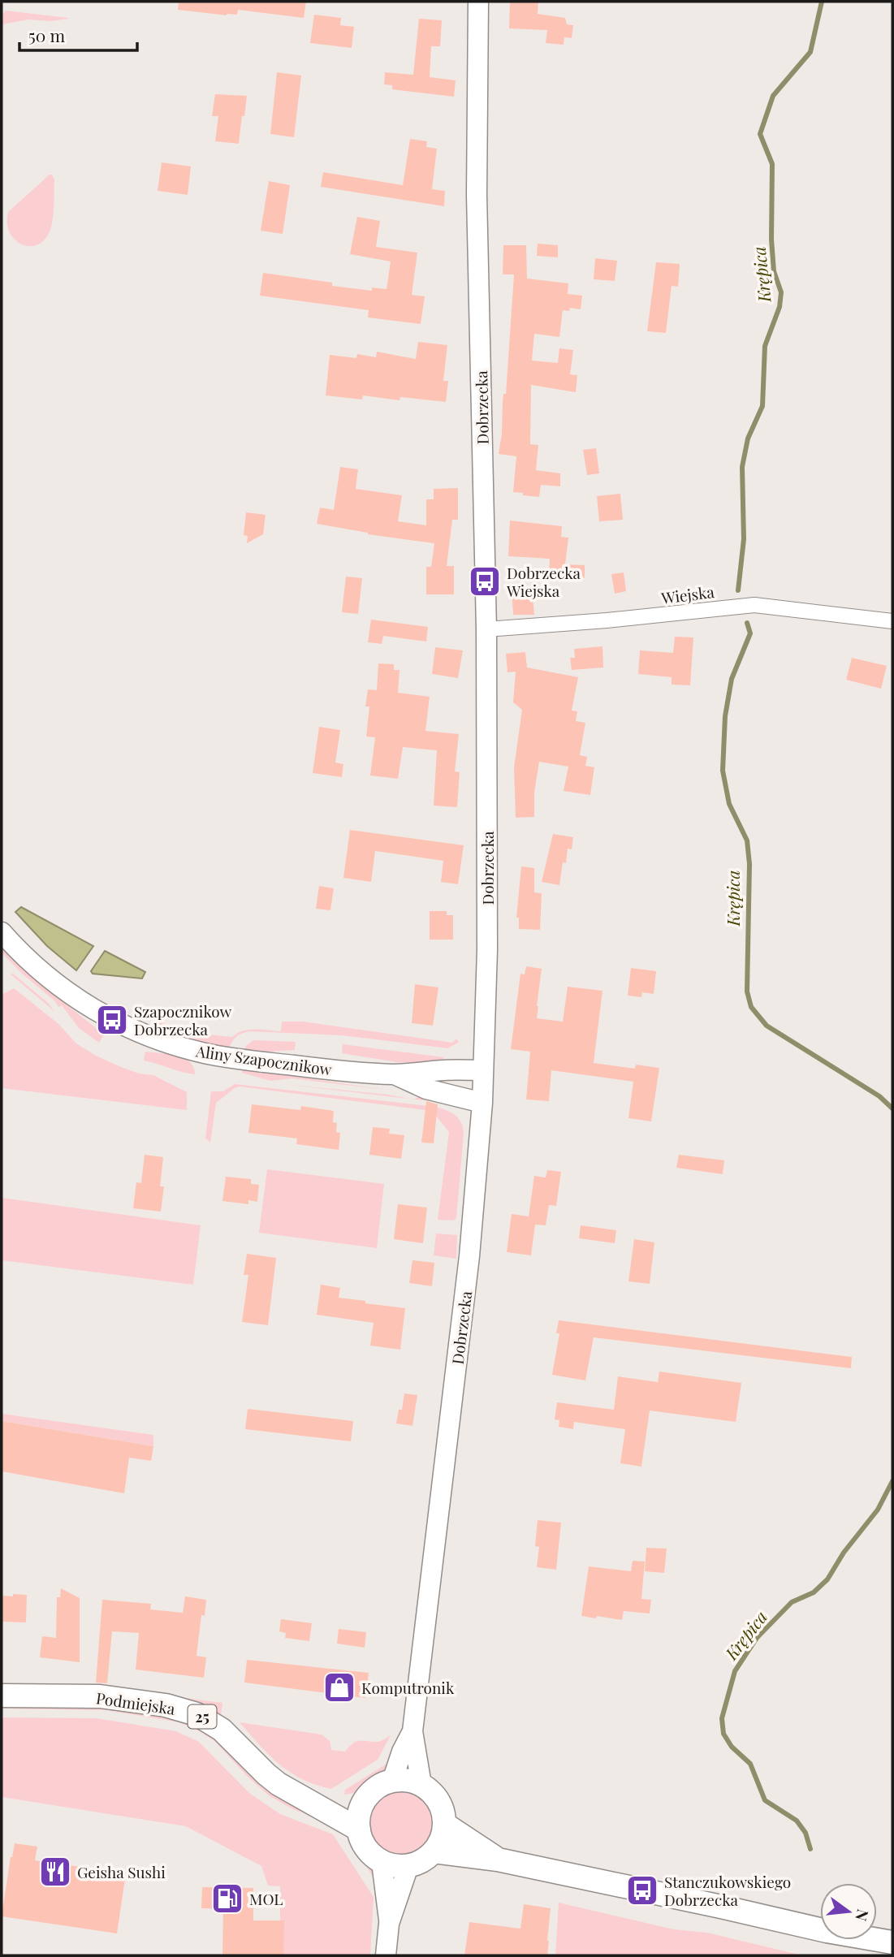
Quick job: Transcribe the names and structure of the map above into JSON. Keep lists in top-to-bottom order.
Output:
{
  "streets": {
    "main road": ["Podmiejska", "25"],
    "street": ["Dobrzecka", "Wiejska", "Aliny Szapocznikow"]
  },
  "crossings": [
    ["Dobrzecka", "Wiejska"],
    ["Dobrzecka", "Aliny Szapocznikow"],
    ["Podmiejska", "25"]
  ],
  "water": ["Krępica"],
  "places": {
    "bus stop": ["Dobrzecka Wiejska", "Szapocznikow Dobrzecka", "Stanczukowskiego Dobrzecka"],
    "shop": ["Komputronik"],
    "restaurant": ["Geisha Sushi"],
    "fuel station": ["MOL"]
  },
  "scale_bar": "50 m",
  "north": "right"
}
